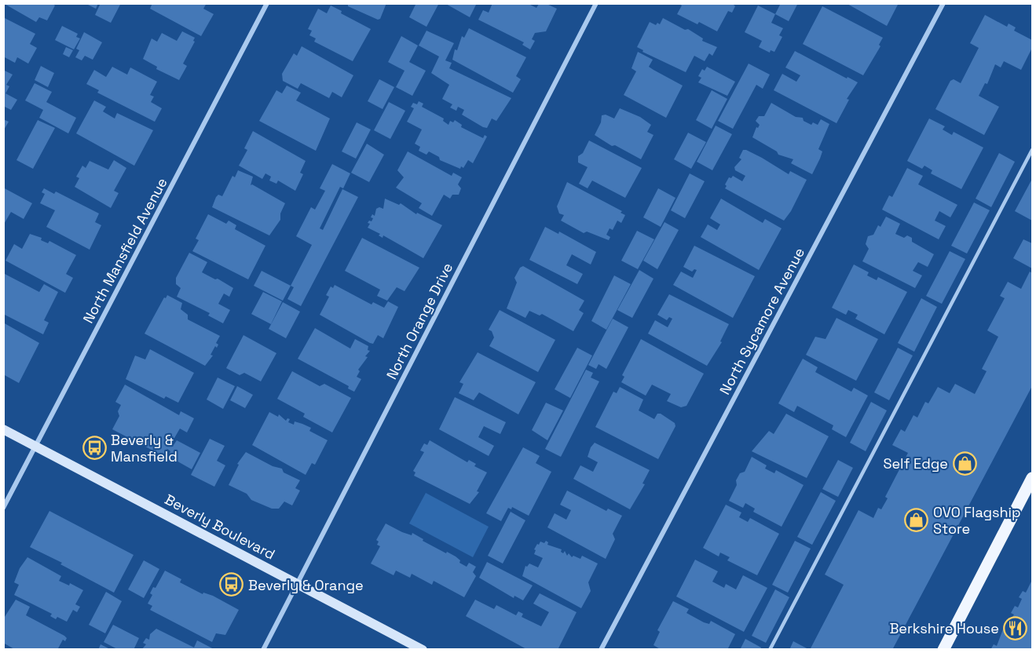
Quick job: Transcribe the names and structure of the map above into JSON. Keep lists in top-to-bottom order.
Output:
{
  "streets": {
    "main road": ["Beverly Boulevard"],
    "street": ["North Mansfield Avenue", "North Orange Drive", "North Sycamore Avenue"]
  },
  "crossings": [
    ["North Mansfield Avenue", "Beverly Boulevard"],
    ["North Orange Drive", "Beverly Boulevard"]
  ],
  "places": {
    "bus stop": ["Beverly & Mansfield", "Beverly & Orange"],
    "shop": ["Self Edge", "OVO Flagship Store"],
    "restaurant": ["Berkshire House"]
  }
}
